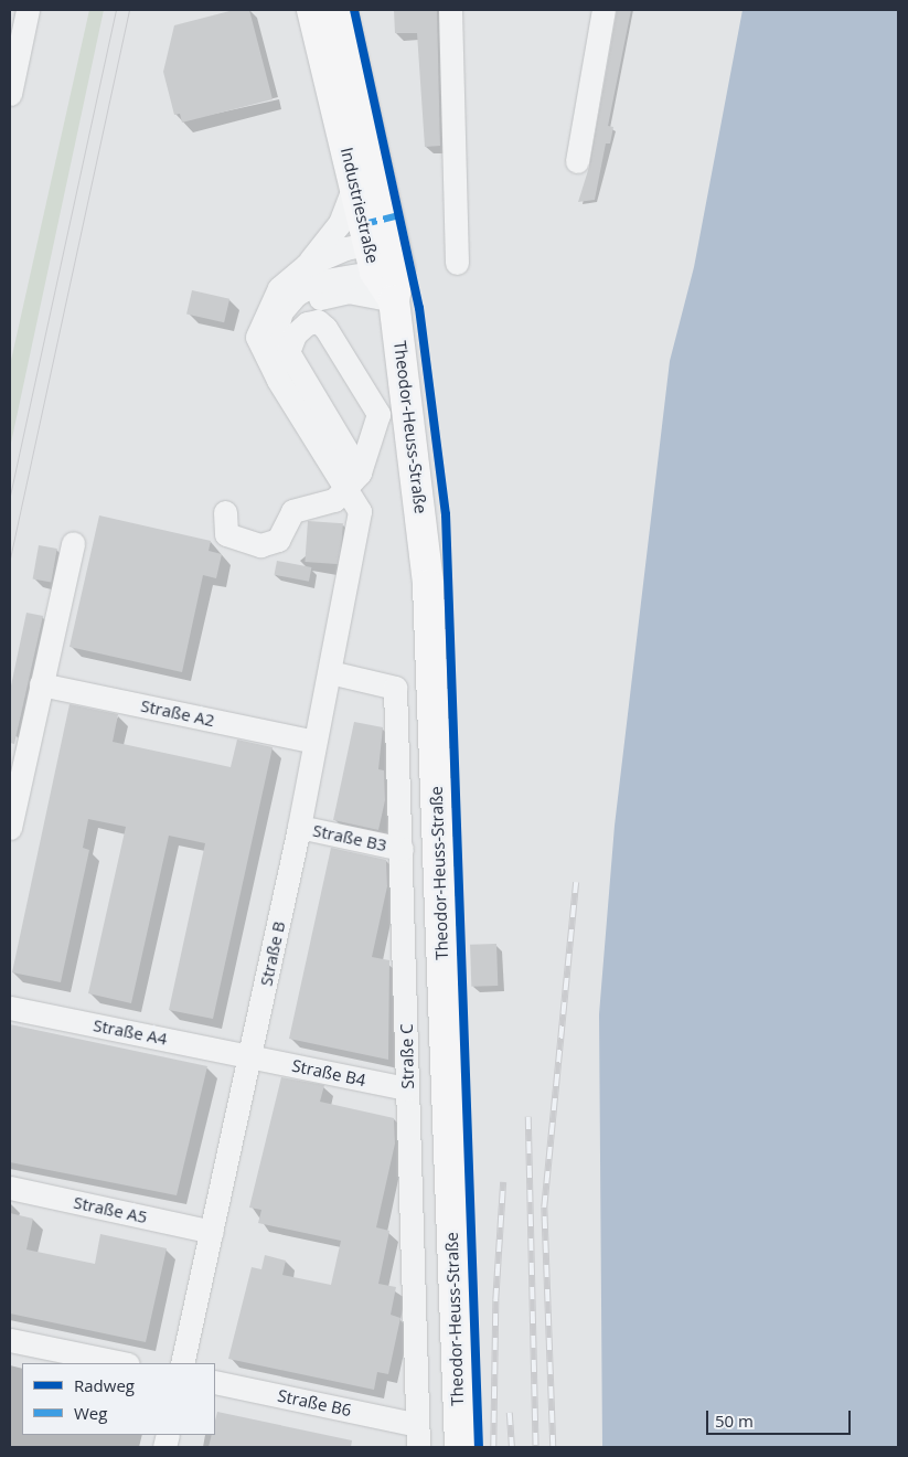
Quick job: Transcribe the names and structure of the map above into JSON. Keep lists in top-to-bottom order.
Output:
{
  "streets": {
    "main road": ["Industriestraße", "Theodor-Heuss-Straße"],
    "lane": [
      "Straße A2",
      "Straße B3",
      "Straße B",
      "Straße A4",
      "Straße C",
      "Straße B4",
      "Straße A5",
      "Straße B6"
    ]
  },
  "crossings": [
    ["Industriestraße", "Theodor-Heuss-Straße"],
    ["Straße A2", "Straße B"],
    ["Straße B3", "Straße B"],
    ["Straße B3", "Straße C"],
    ["Straße B", "Straße A4"],
    ["Straße B", "Straße C"],
    ["Straße B", "Straße B4"],
    ["Straße B", "Straße A5"],
    ["Straße A4", "Straße B4"],
    ["Straße C", "Straße B4"],
    ["Straße C", "Straße B6"]
  ],
  "legend": ["Radweg", "Weg"],
  "scale_bar": "50 m"
}
